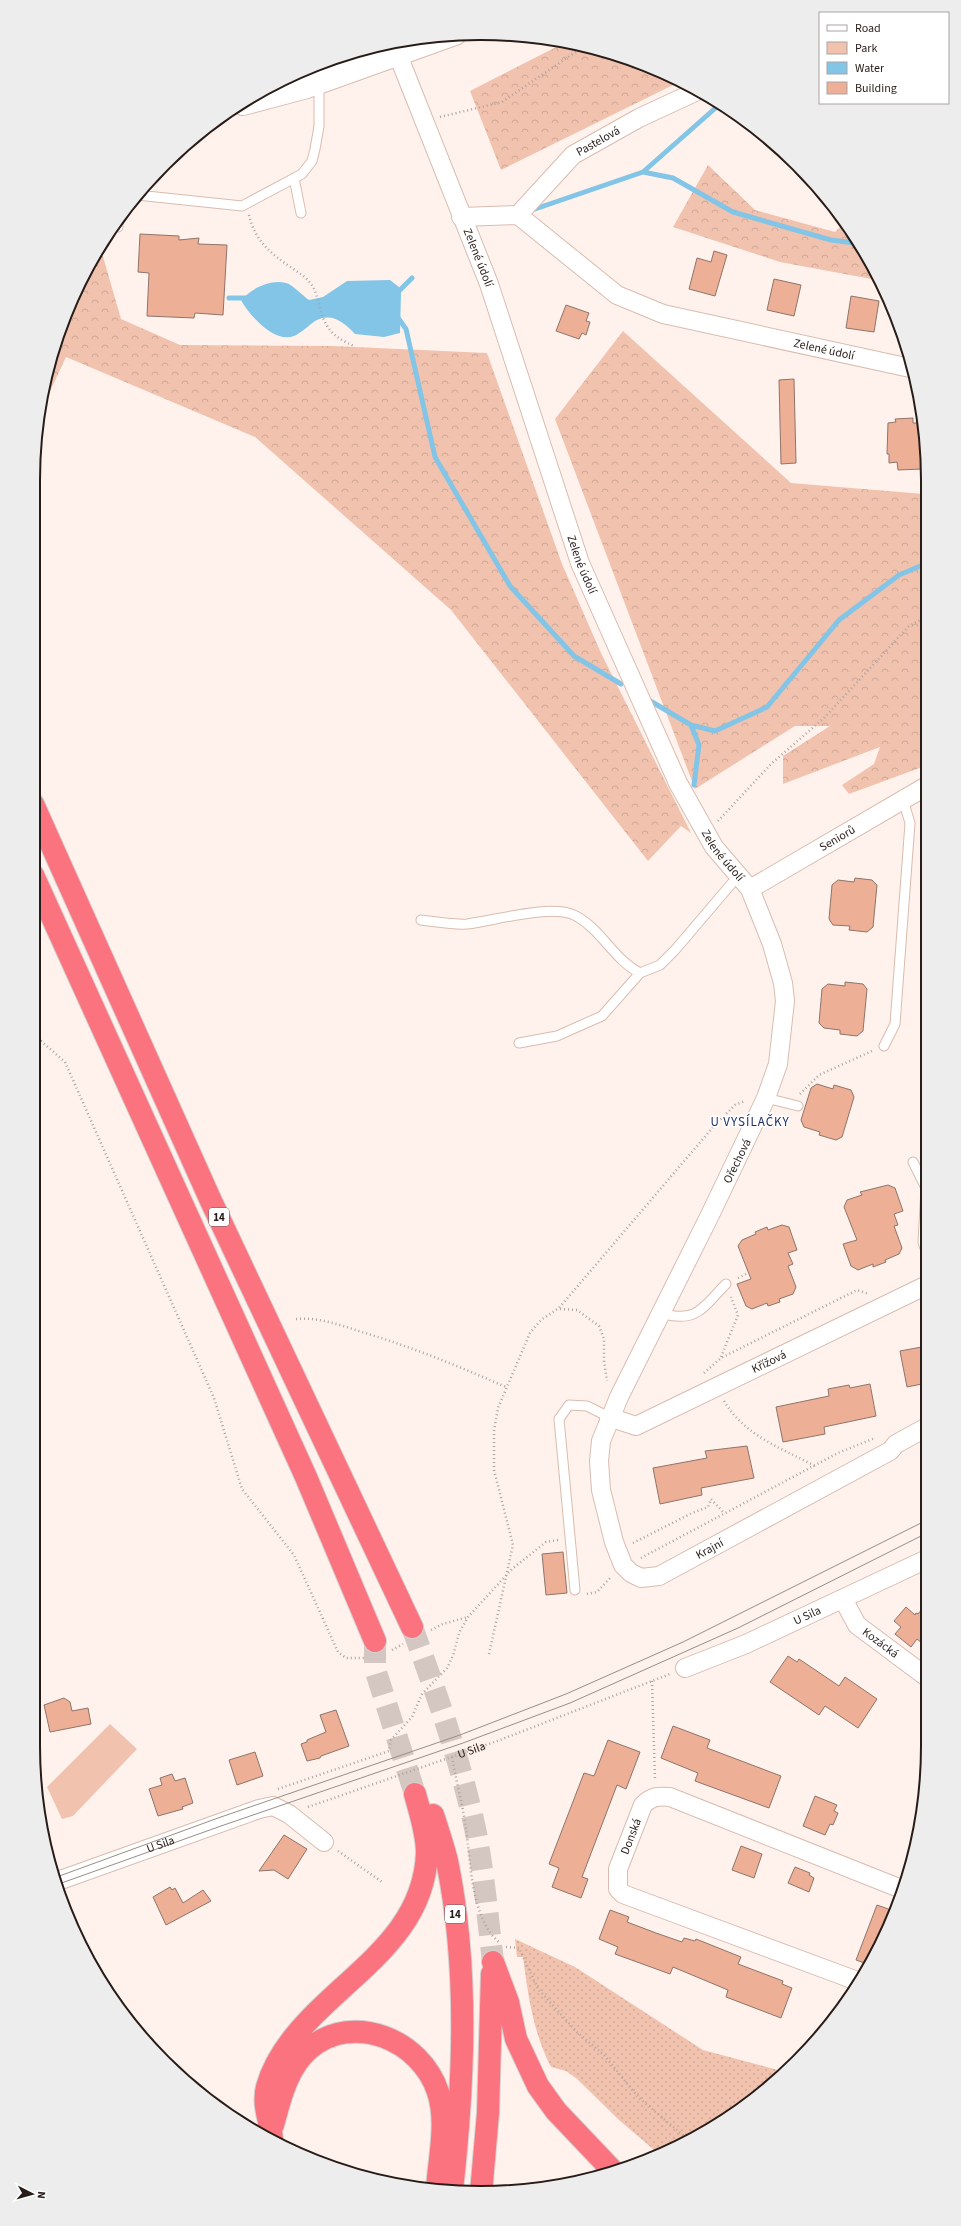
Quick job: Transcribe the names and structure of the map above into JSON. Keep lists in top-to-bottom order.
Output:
{
  "streets": {
    "highway": ["14"],
    "street": [
      "Pastelová",
      "Zelené údolí",
      "Seniorů",
      "Ořechová",
      "Křížová",
      "Krajní",
      "U Sila",
      "Kozácká",
      "Donská"
    ]
  },
  "crossings": [
    ["Pastelová", "Zelené údolí"],
    ["Zelené údolí", "Seniorů"],
    ["Zelené údolí", "Ořechová"],
    ["Seniorů", "Ořechová"],
    ["Ořechová", "Křížová"],
    ["U Sila", "Kozácká"],
    ["U Sila", "Donská"]
  ],
  "districts": ["U VYSÍLAČKY"],
  "legend": [
    "Road",
    "Park",
    "Water",
    "Building"
  ],
  "north": "right"
}
